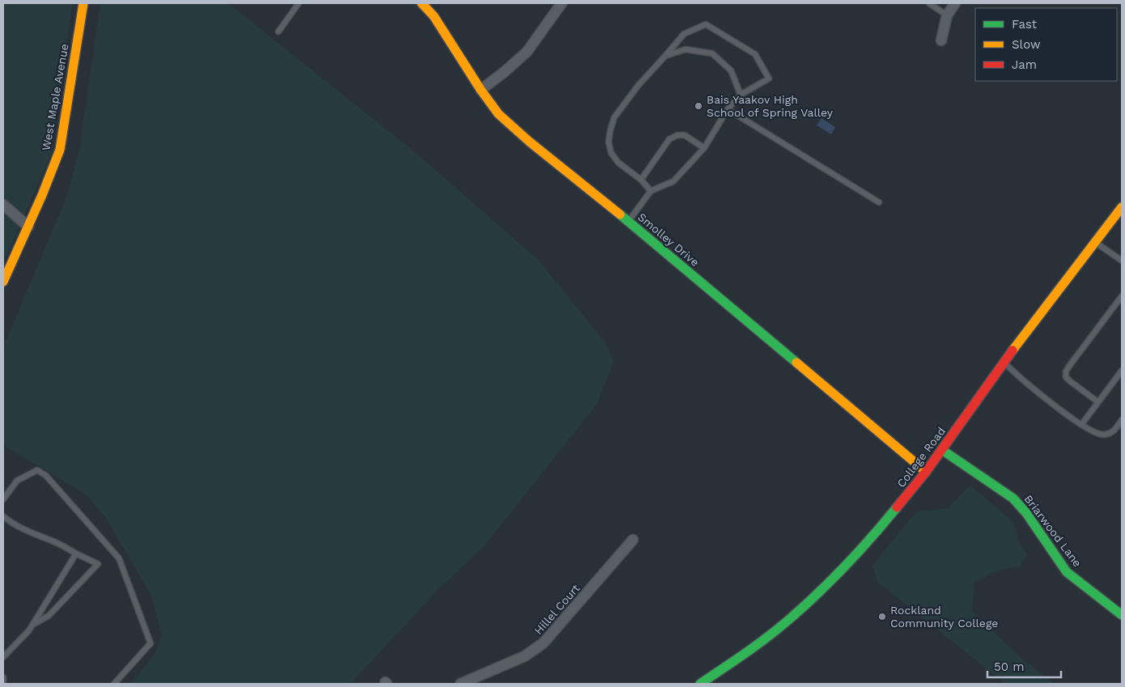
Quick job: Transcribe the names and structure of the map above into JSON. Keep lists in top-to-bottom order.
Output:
{
  "streets": {
    "street": [
      "West Maple Avenue",
      "Smolley Drive",
      "College Road",
      "Briarwood Lane",
      "Hillel Court"
    ]
  },
  "crossings": [
    ["Smolley Drive", "College Road"],
    ["College Road", "Briarwood Lane"]
  ],
  "places": ["Bais Yaakov High School of Spring Valley", "Rockland Community College"],
  "legend": ["Fast", "Slow", "Jam"],
  "scale_bar": "50 m"
}
